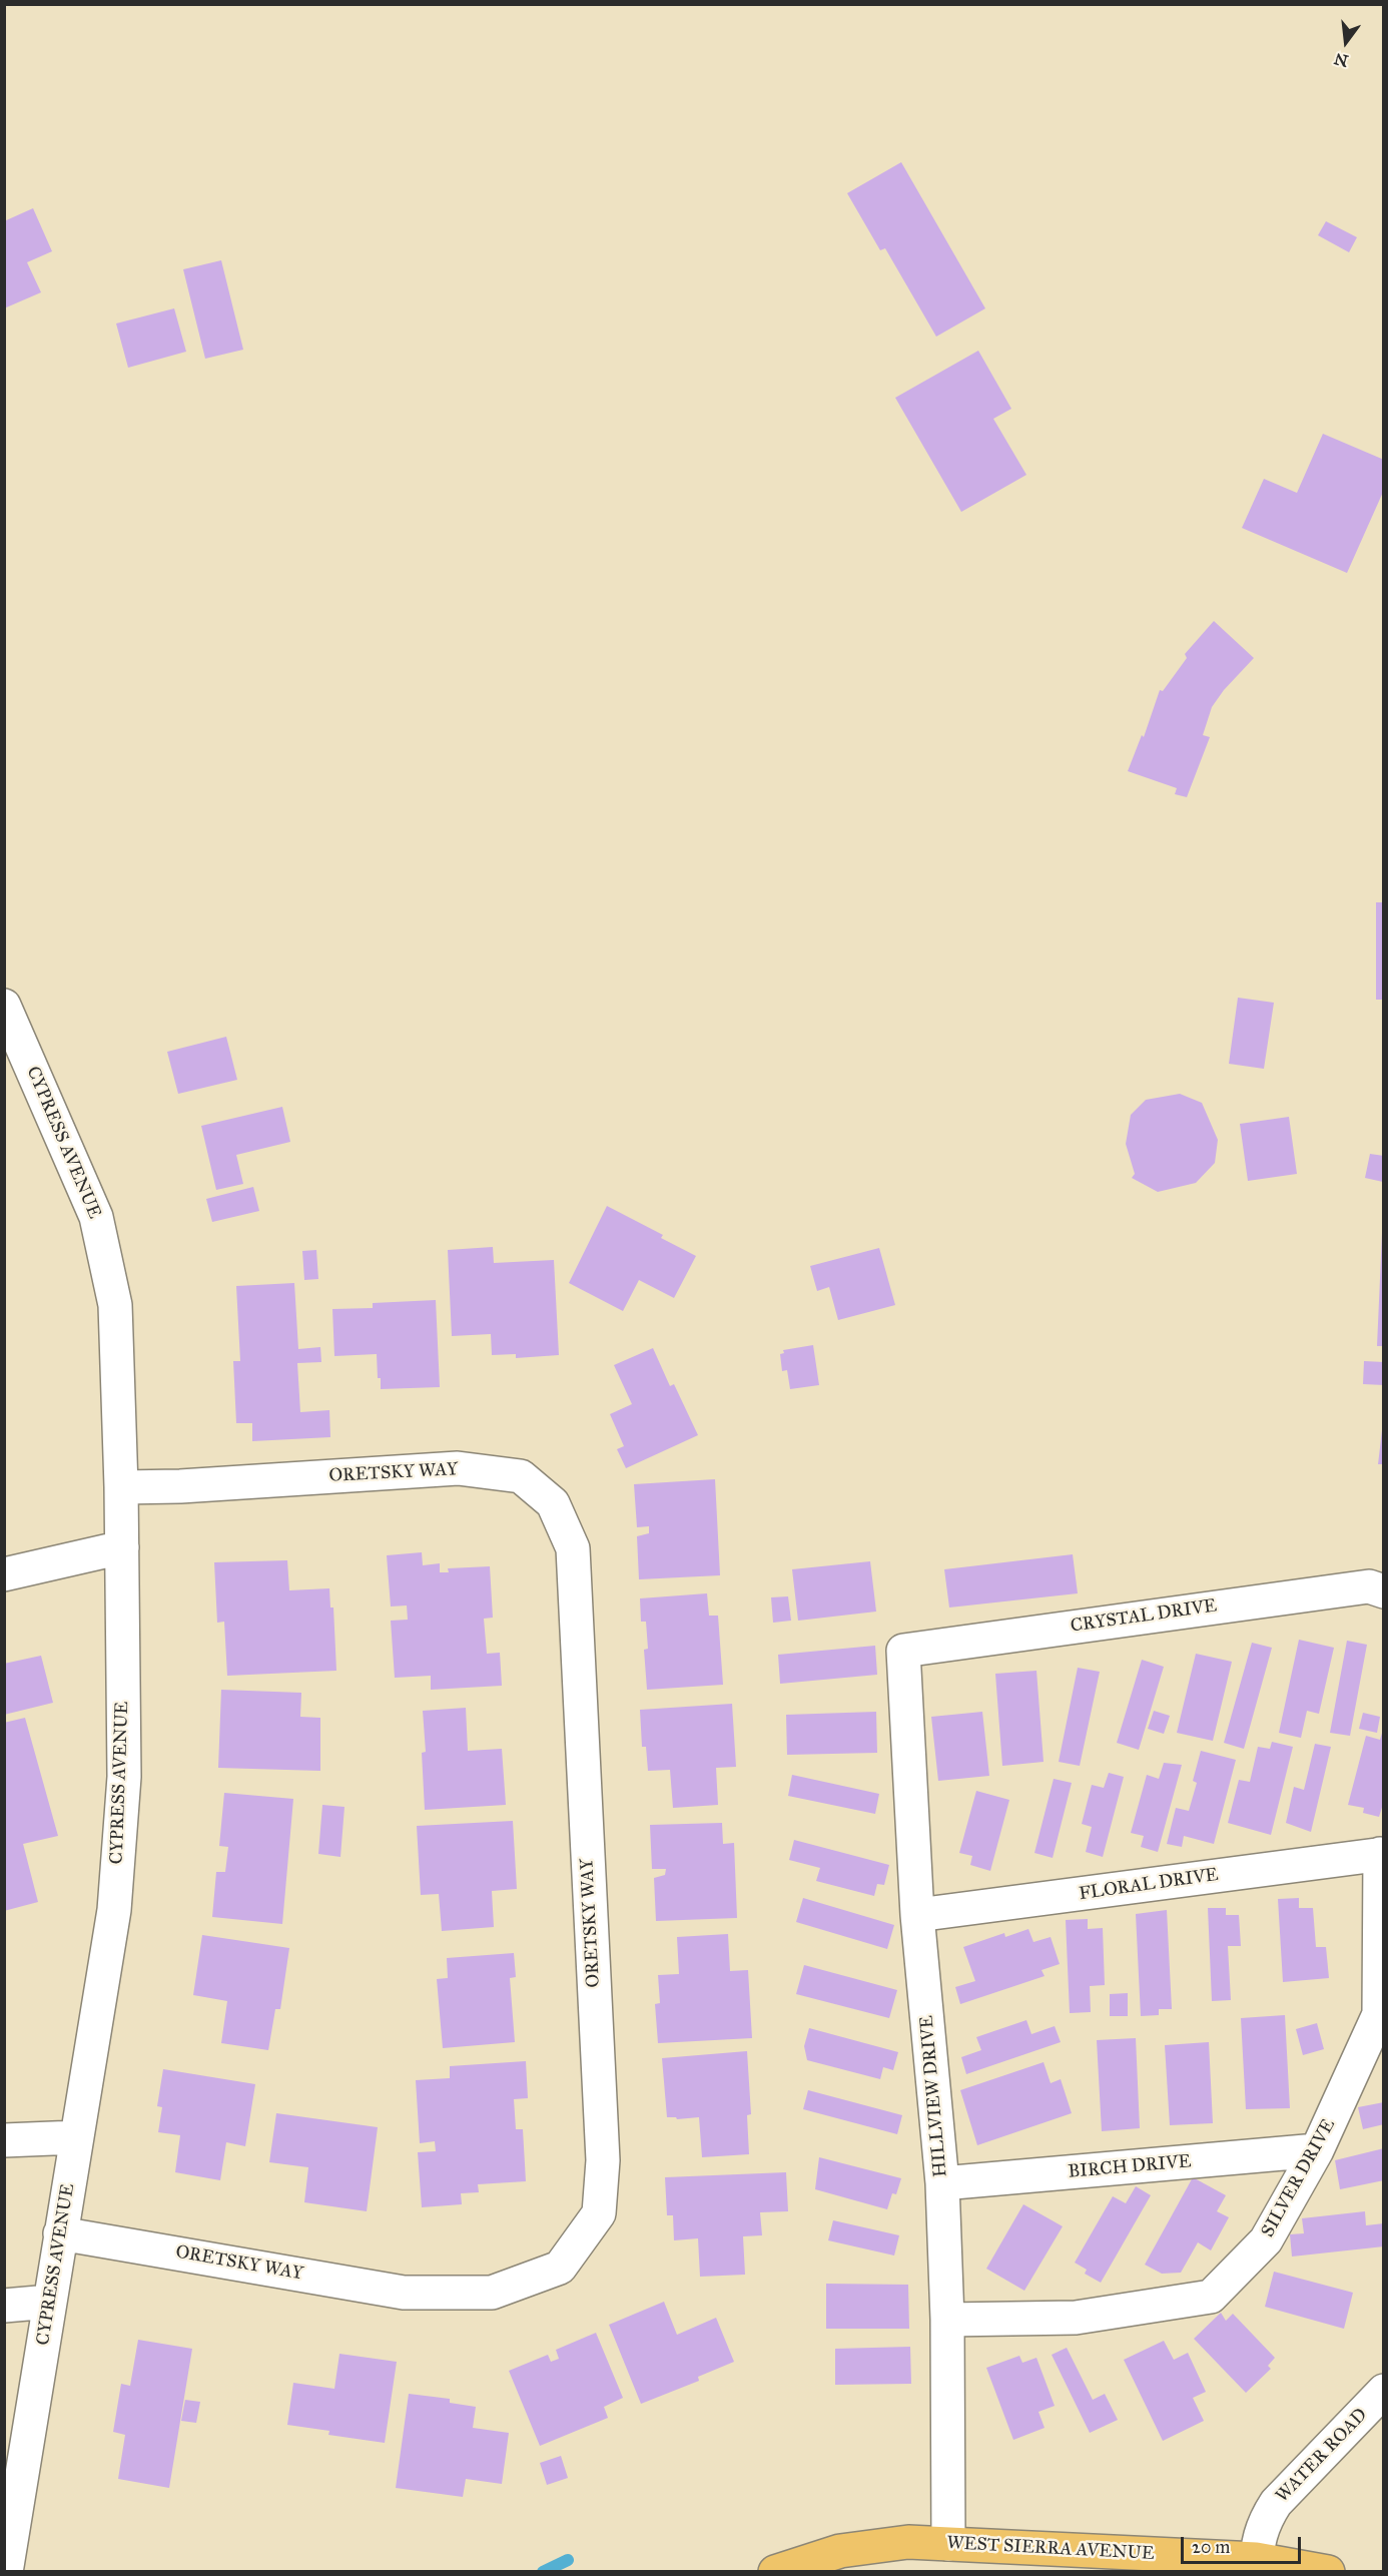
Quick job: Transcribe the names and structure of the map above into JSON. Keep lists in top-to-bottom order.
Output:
{
  "streets": {
    "main road": ["WEST SIERRA AVENUE"],
    "street": [
      "CYPRESS AVENUE",
      "ORETSKY WAY",
      "CRYSTAL DRIVE",
      "FLORAL DRIVE",
      "HILLVIEW DRIVE",
      "BIRCH DRIVE",
      "SILVER DRIVE",
      "WATER ROAD"
    ]
  },
  "crossings": [
    ["CYPRESS AVENUE", "ORETSKY WAY"],
    ["CRYSTAL DRIVE", "HILLVIEW DRIVE"],
    ["FLORAL DRIVE", "HILLVIEW DRIVE"],
    ["FLORAL DRIVE", "SILVER DRIVE"],
    ["HILLVIEW DRIVE", "BIRCH DRIVE"],
    ["HILLVIEW DRIVE", "SILVER DRIVE"],
    ["HILLVIEW DRIVE", "WEST SIERRA AVENUE"],
    ["BIRCH DRIVE", "SILVER DRIVE"],
    ["WATER ROAD", "WEST SIERRA AVENUE"]
  ],
  "scale_bar": "20 m",
  "north": "bottom"
}
